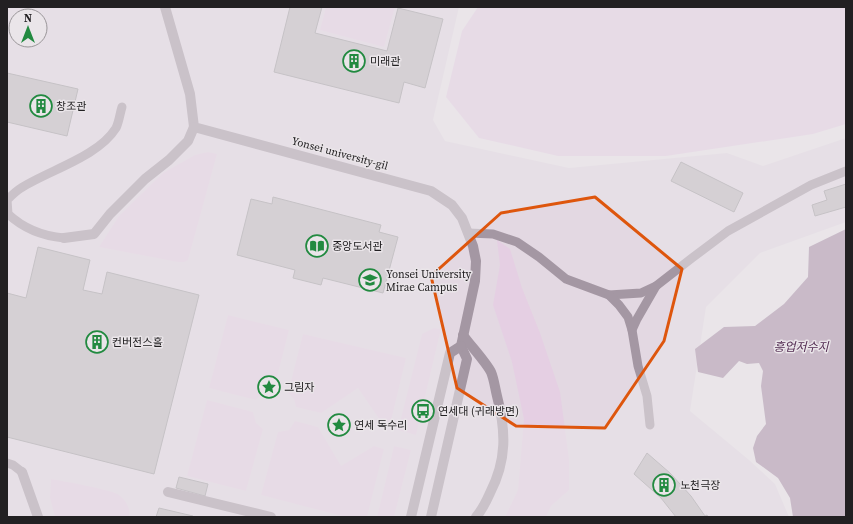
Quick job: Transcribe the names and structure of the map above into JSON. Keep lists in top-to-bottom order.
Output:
{
  "streets": {
    "street": ["Yonsei university-gil"]
  },
  "water": ["흥업저수지"],
  "places": {
    "building": [
      "미래관",
      "창조관",
      "컨버전스홀",
      "노천극장"
    ],
    "library": ["중앙도서관"],
    "school or university": ["Yonsei University Mirae Campus"],
    "place": ["그림자", "연세 독수리"],
    "bus stop": ["연세대 (귀래방면)"]
  },
  "north": "top"
}
